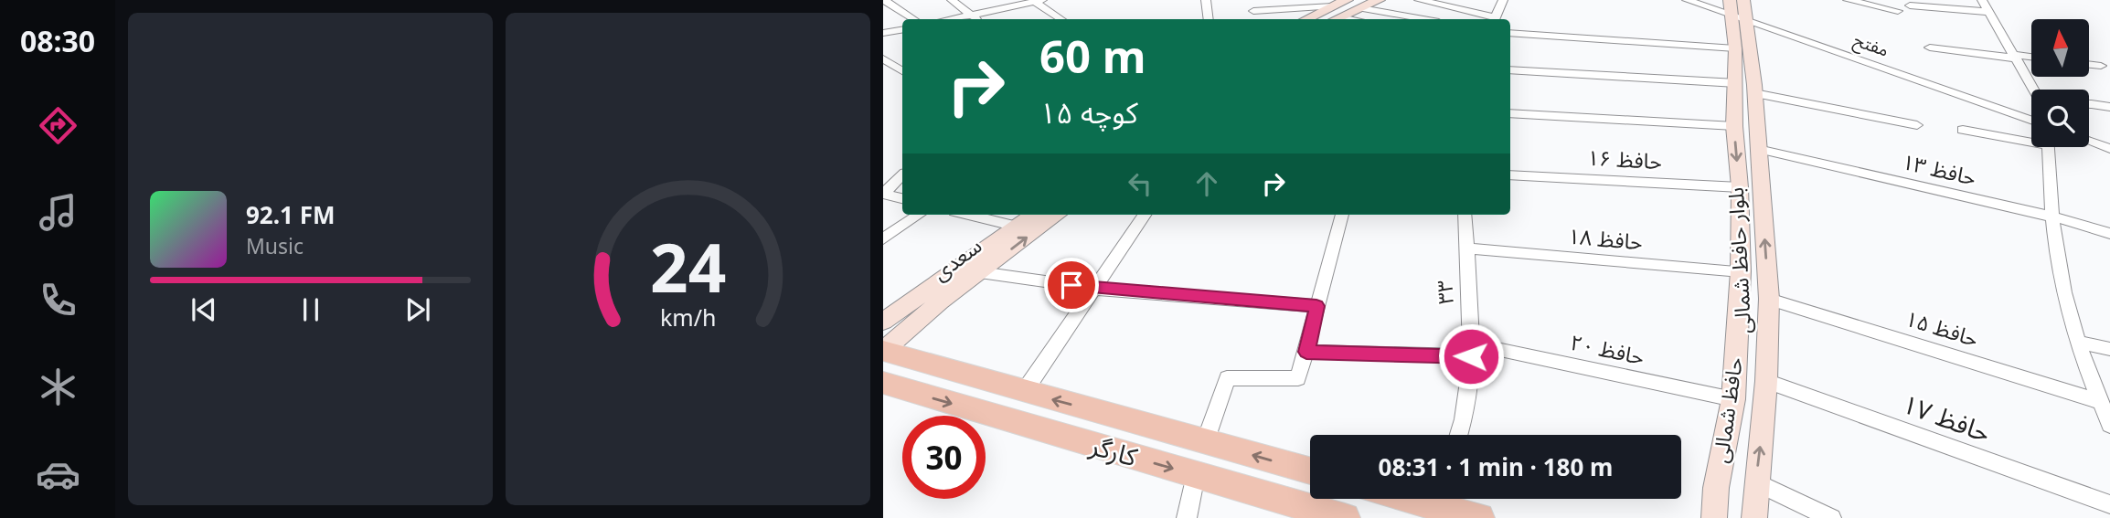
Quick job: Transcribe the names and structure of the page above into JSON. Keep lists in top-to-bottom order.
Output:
{
  "streets": {
    "main road": ["کارگر"],
    "street": [
      "مفتح",
      "حافظ ۱۶",
      "حافظ ۱۳",
      "حافظ ۱۸",
      "سعدی",
      "بلوار حافظ شمالی",
      "۳۳",
      "حافظ ۱۵",
      "حافظ ۲۰",
      "حافظ شمالی",
      "حافظ ۱۷"
    ]
  },
  "crossings": [
    ["مفتح", "بلوار حافظ شمالی"],
    ["حافظ ۱۶", "بلوار حافظ شمالی"],
    ["حافظ ۱۶", "حافظ شمالی"],
    ["حافظ ۱۳", "بلوار حافظ شمالی"],
    ["حافظ ۱۸", "۳۳"],
    ["حافظ ۱۸", "حافظ شمالی"],
    ["سعدی", "کارگر"],
    ["بلوار حافظ شمالی", "حافظ ۱۵"],
    ["بلوار حافظ شمالی", "حافظ شمالی"],
    ["بلوار حافظ شمالی", "حافظ ۱۷"],
    ["۳۳", "حافظ ۲۰"],
    ["حافظ ۲۰", "حافظ شمالی"]
  ],
  "north": "top",
  "page": {
    "tabs": "08:30",
    "turn": ["60 m", "کوچه ۱۵"],
    "song": ["92.1 FM", "Music"],
    "limit": "30",
    "trip": "08:31 · 1 min · 180 m",
    "gauge": ["24", "km/h"]
  }
}
